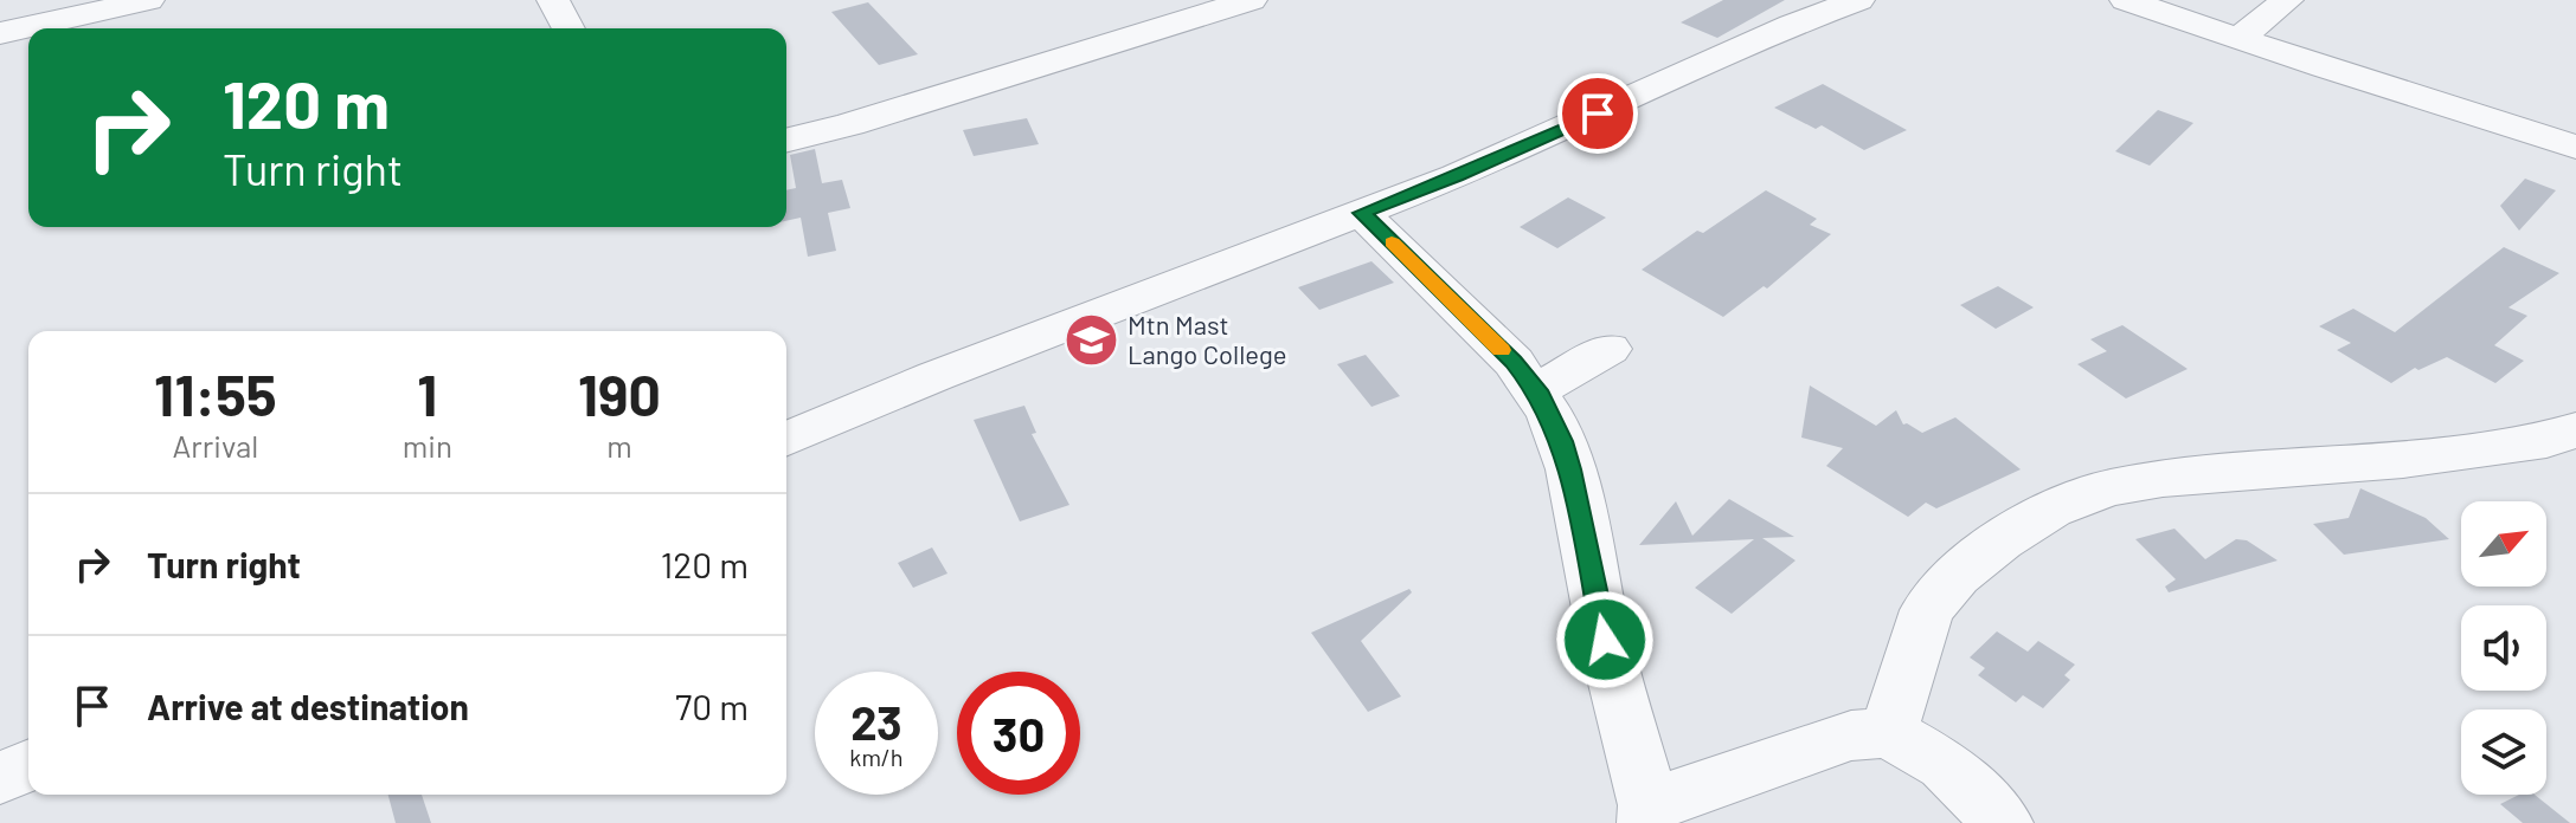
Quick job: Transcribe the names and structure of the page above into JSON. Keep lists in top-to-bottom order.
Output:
{
  "places": {
    "school or university": ["Mtn Mast Lango College"]
  },
  "north": "top right",
  "page": {
    "turn": ["120 m", "Turn right"],
    "eta": [
      "11:55",
      "Arrival",
      "1",
      "min",
      "190",
      "m"
    ],
    "list": [
      {
        "name": "Turn right",
        "value": "120 m"
      },
      {
        "name": "Arrive at destination",
        "value": "70 m"
      }
    ],
    "speed": "23 km/h",
    "limit": "30"
  }
}
